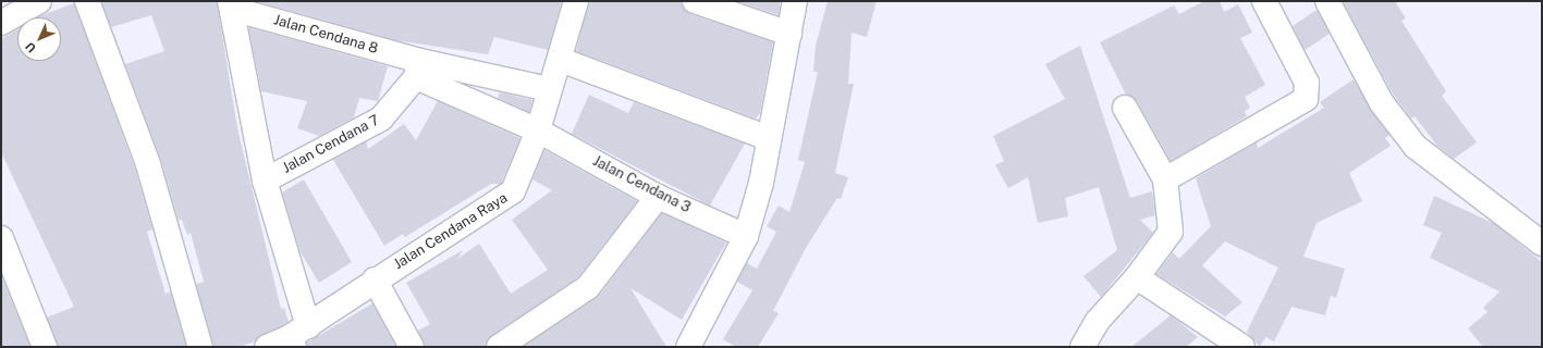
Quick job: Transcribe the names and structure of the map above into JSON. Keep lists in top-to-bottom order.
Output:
{
  "streets": {
    "street": [
      "Jalan Cendana 8",
      "Jalan Cendana 7",
      "Jalan Cendana 3",
      "Jalan Cendana Raya"
    ]
  },
  "crossings": [
    ["Jalan Cendana 8", "Jalan Cendana 7"],
    ["Jalan Cendana 8", "Jalan Cendana 3"],
    ["Jalan Cendana 8", "Jalan Cendana Raya"],
    ["Jalan Cendana 3", "Jalan Cendana Raya"]
  ],
  "north": "bottom left"
}
